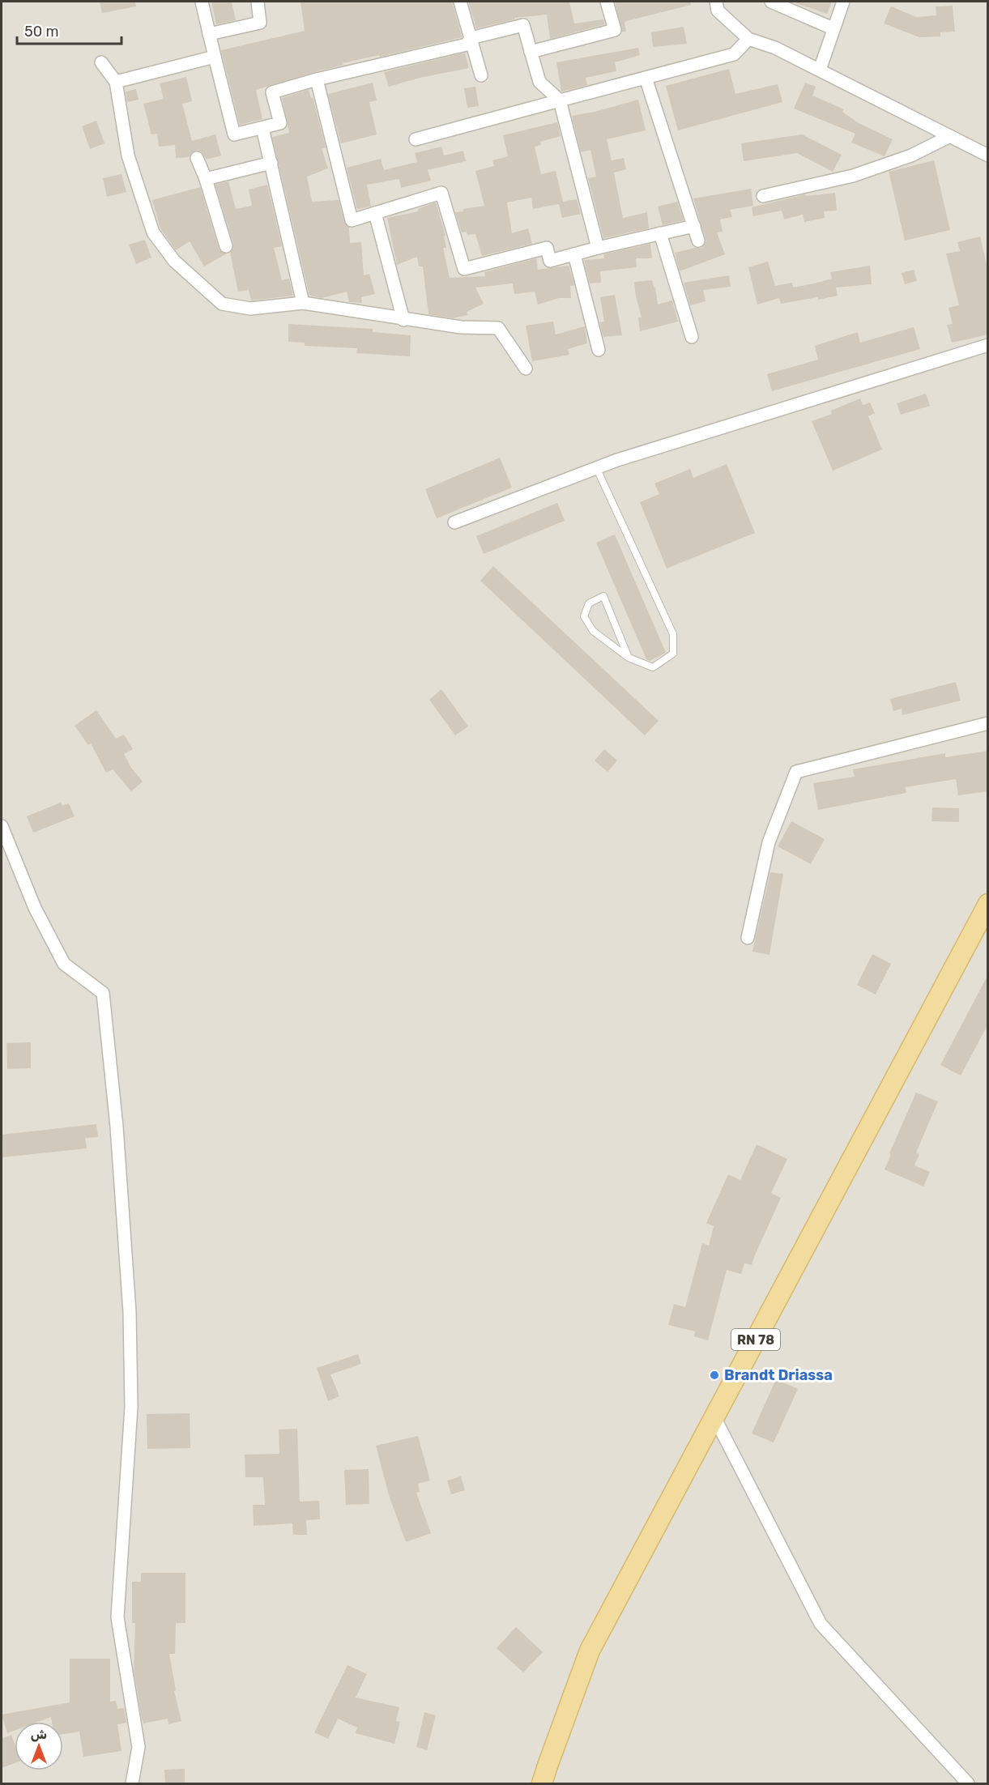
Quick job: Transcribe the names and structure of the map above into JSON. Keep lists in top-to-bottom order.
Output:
{
  "streets": {
    "main road": ["RN 78"]
  },
  "places": ["Brandt Driassa"],
  "scale_bar": "50 m",
  "north": "top"
}
